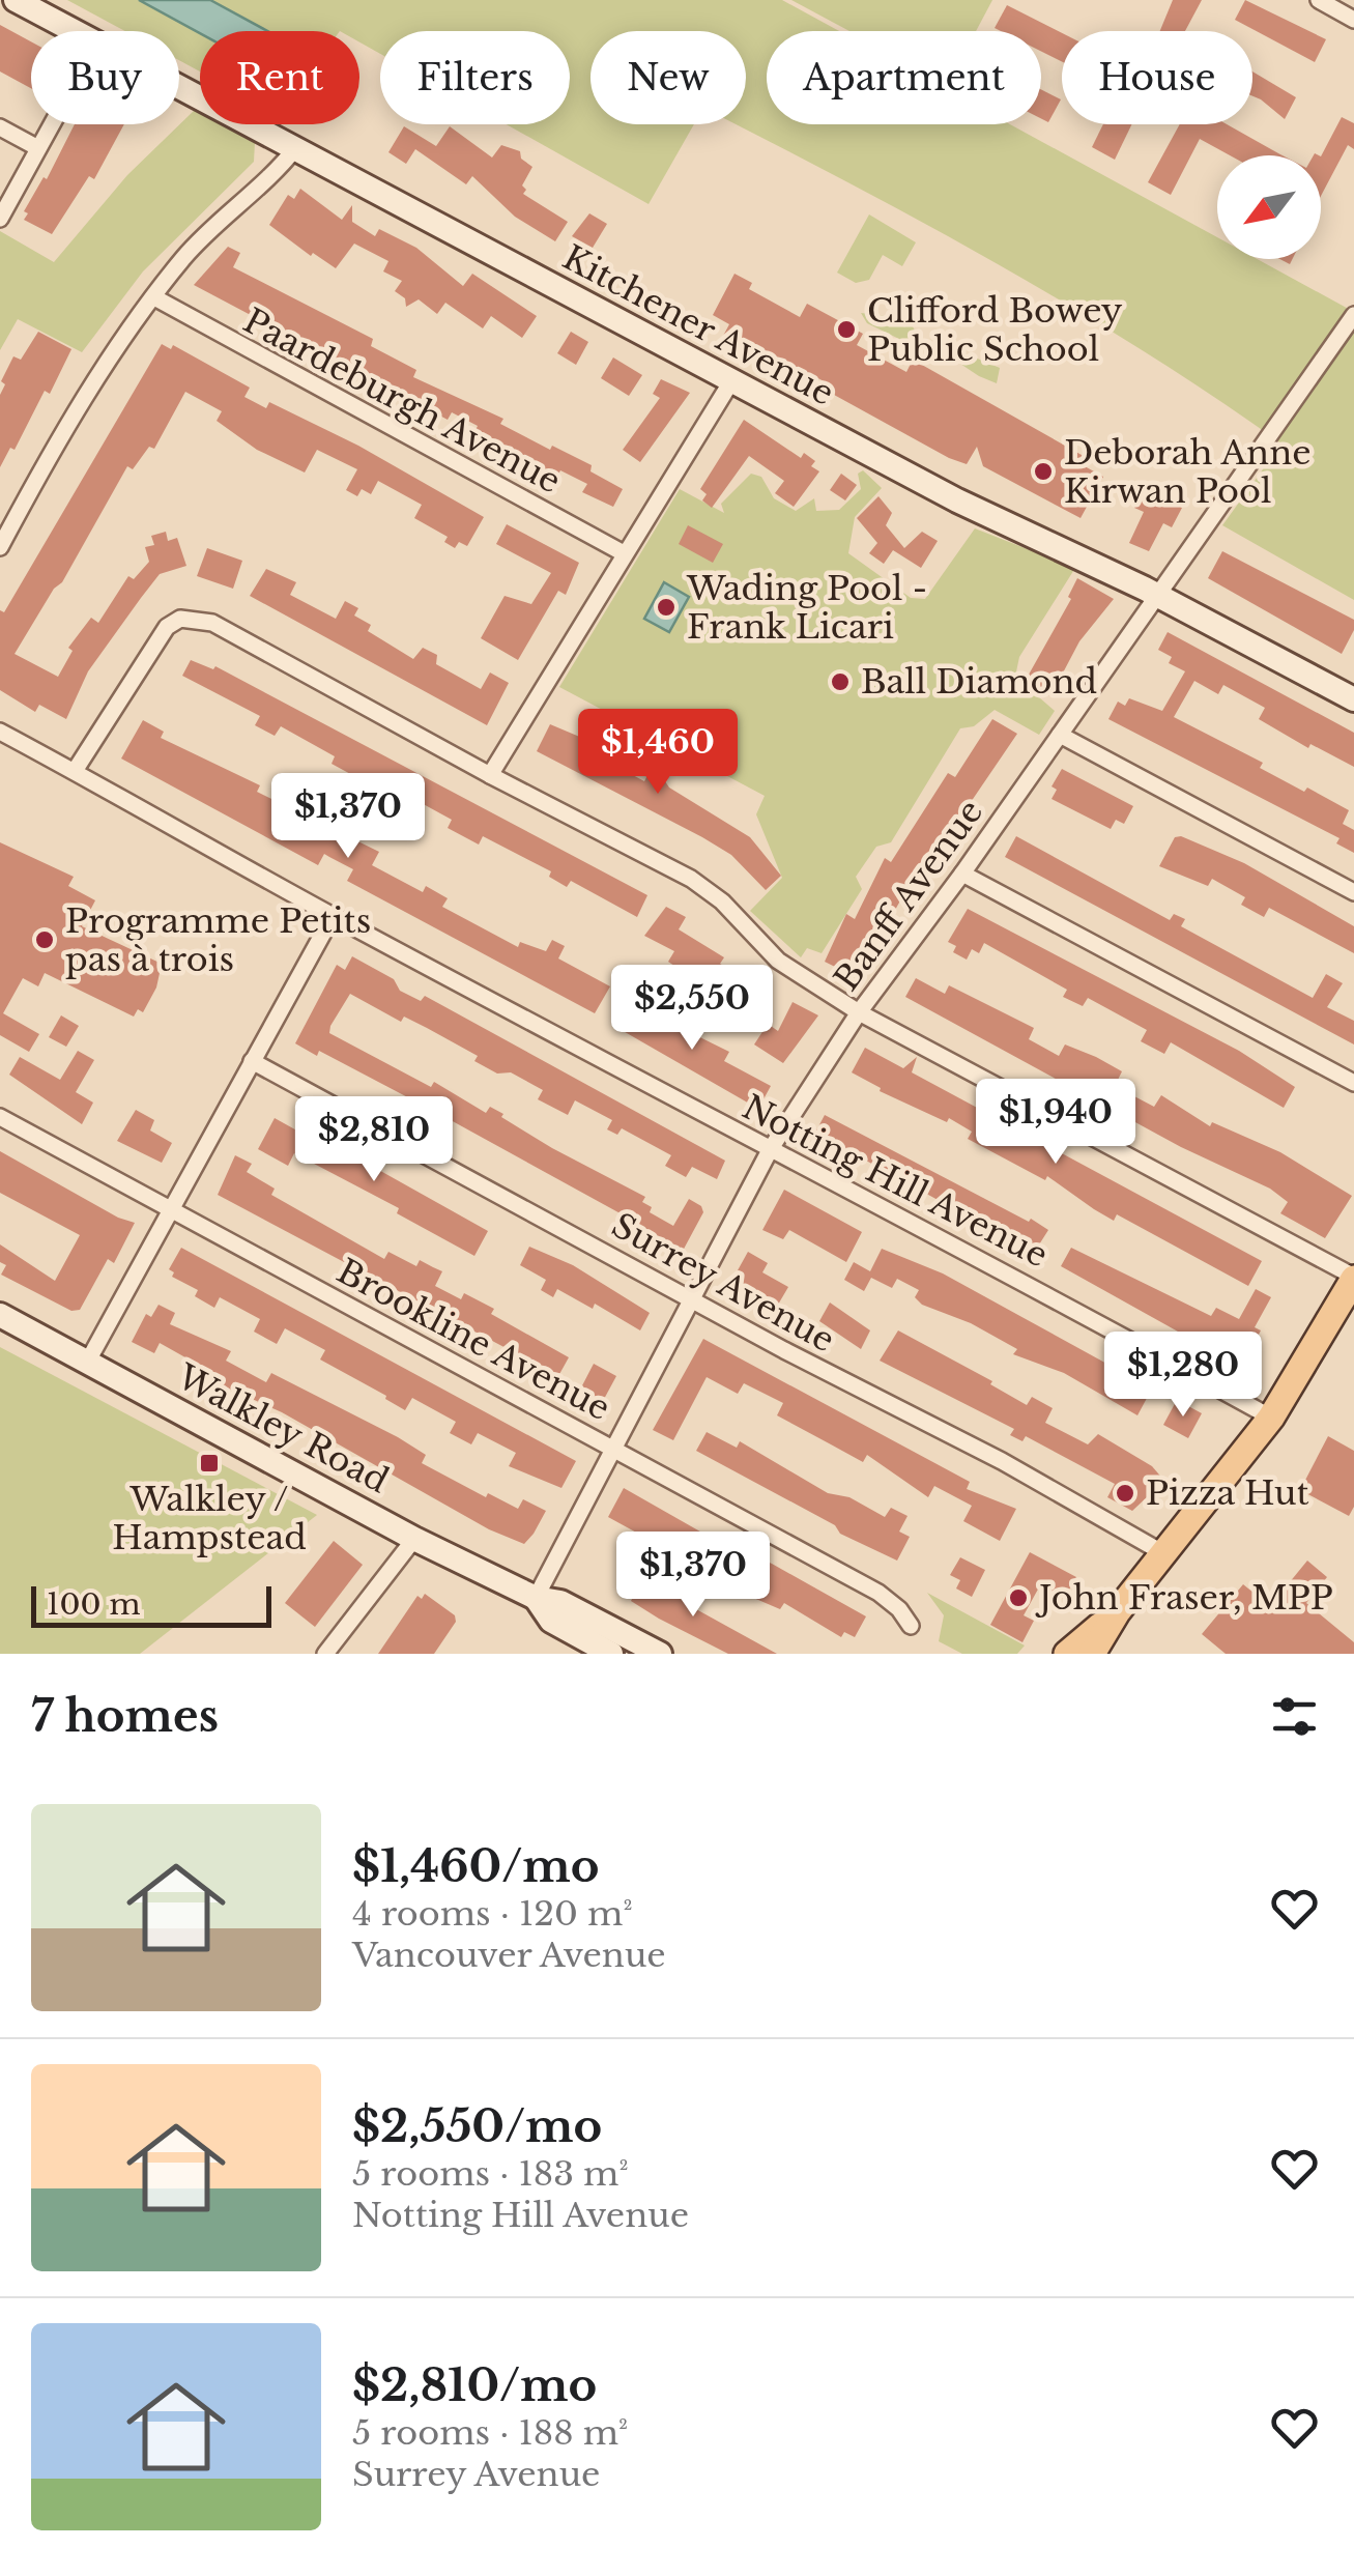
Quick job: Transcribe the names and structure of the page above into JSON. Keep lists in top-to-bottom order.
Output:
{
  "streets": {
    "street": [
      "Kitchener Avenue",
      "Paardeburgh Avenue",
      "Banff Avenue",
      "Notting Hill Avenue",
      "Surrey Avenue",
      "Brookline Avenue",
      "Walkley Road"
    ]
  },
  "crossings": [
    ["Kitchener Avenue", "Banff Avenue"],
    ["Banff Avenue", "Notting Hill Avenue"],
    ["Banff Avenue", "Surrey Avenue"],
    ["Banff Avenue", "Brookline Avenue"],
    ["Banff Avenue", "Walkley Road"]
  ],
  "places": {
    "other": [
      "Clifford Bowey Public School",
      "Deborah Anne Kirwan Pool",
      "Wading Pool - Frank Licari",
      "Ball Diamond",
      "Programme Petits pas à trois",
      "Pizza Hut",
      "John Fraser, MPP"
    ],
    "transit": ["Walkley / Hampstead"]
  },
  "scale_bar": "100 m",
  "north": "bottom left",
  "page": {
    "chip": [
      "Buy",
      "Rent",
      "Filters",
      "New",
      "Apartment",
      "House"
    ],
    "price": [
      "$1,460",
      "$1,370",
      "$2,550",
      "$1,940",
      "$2,810",
      "$1,280",
      "$1,370"
    ],
    "scale": "100 m",
    "heading": "7 homes",
    "list": [
      {
        "name": "$1,460/mo",
        "note": "4 rooms · 120 m² · Vancouver Avenue"
      },
      {
        "name": "$2,550/mo",
        "note": "5 rooms · 183 m² · Notting Hill Avenue"
      },
      {
        "name": "$2,810/mo",
        "note": "5 rooms · 188 m² · Surrey Avenue"
      }
    ]
  }
}
